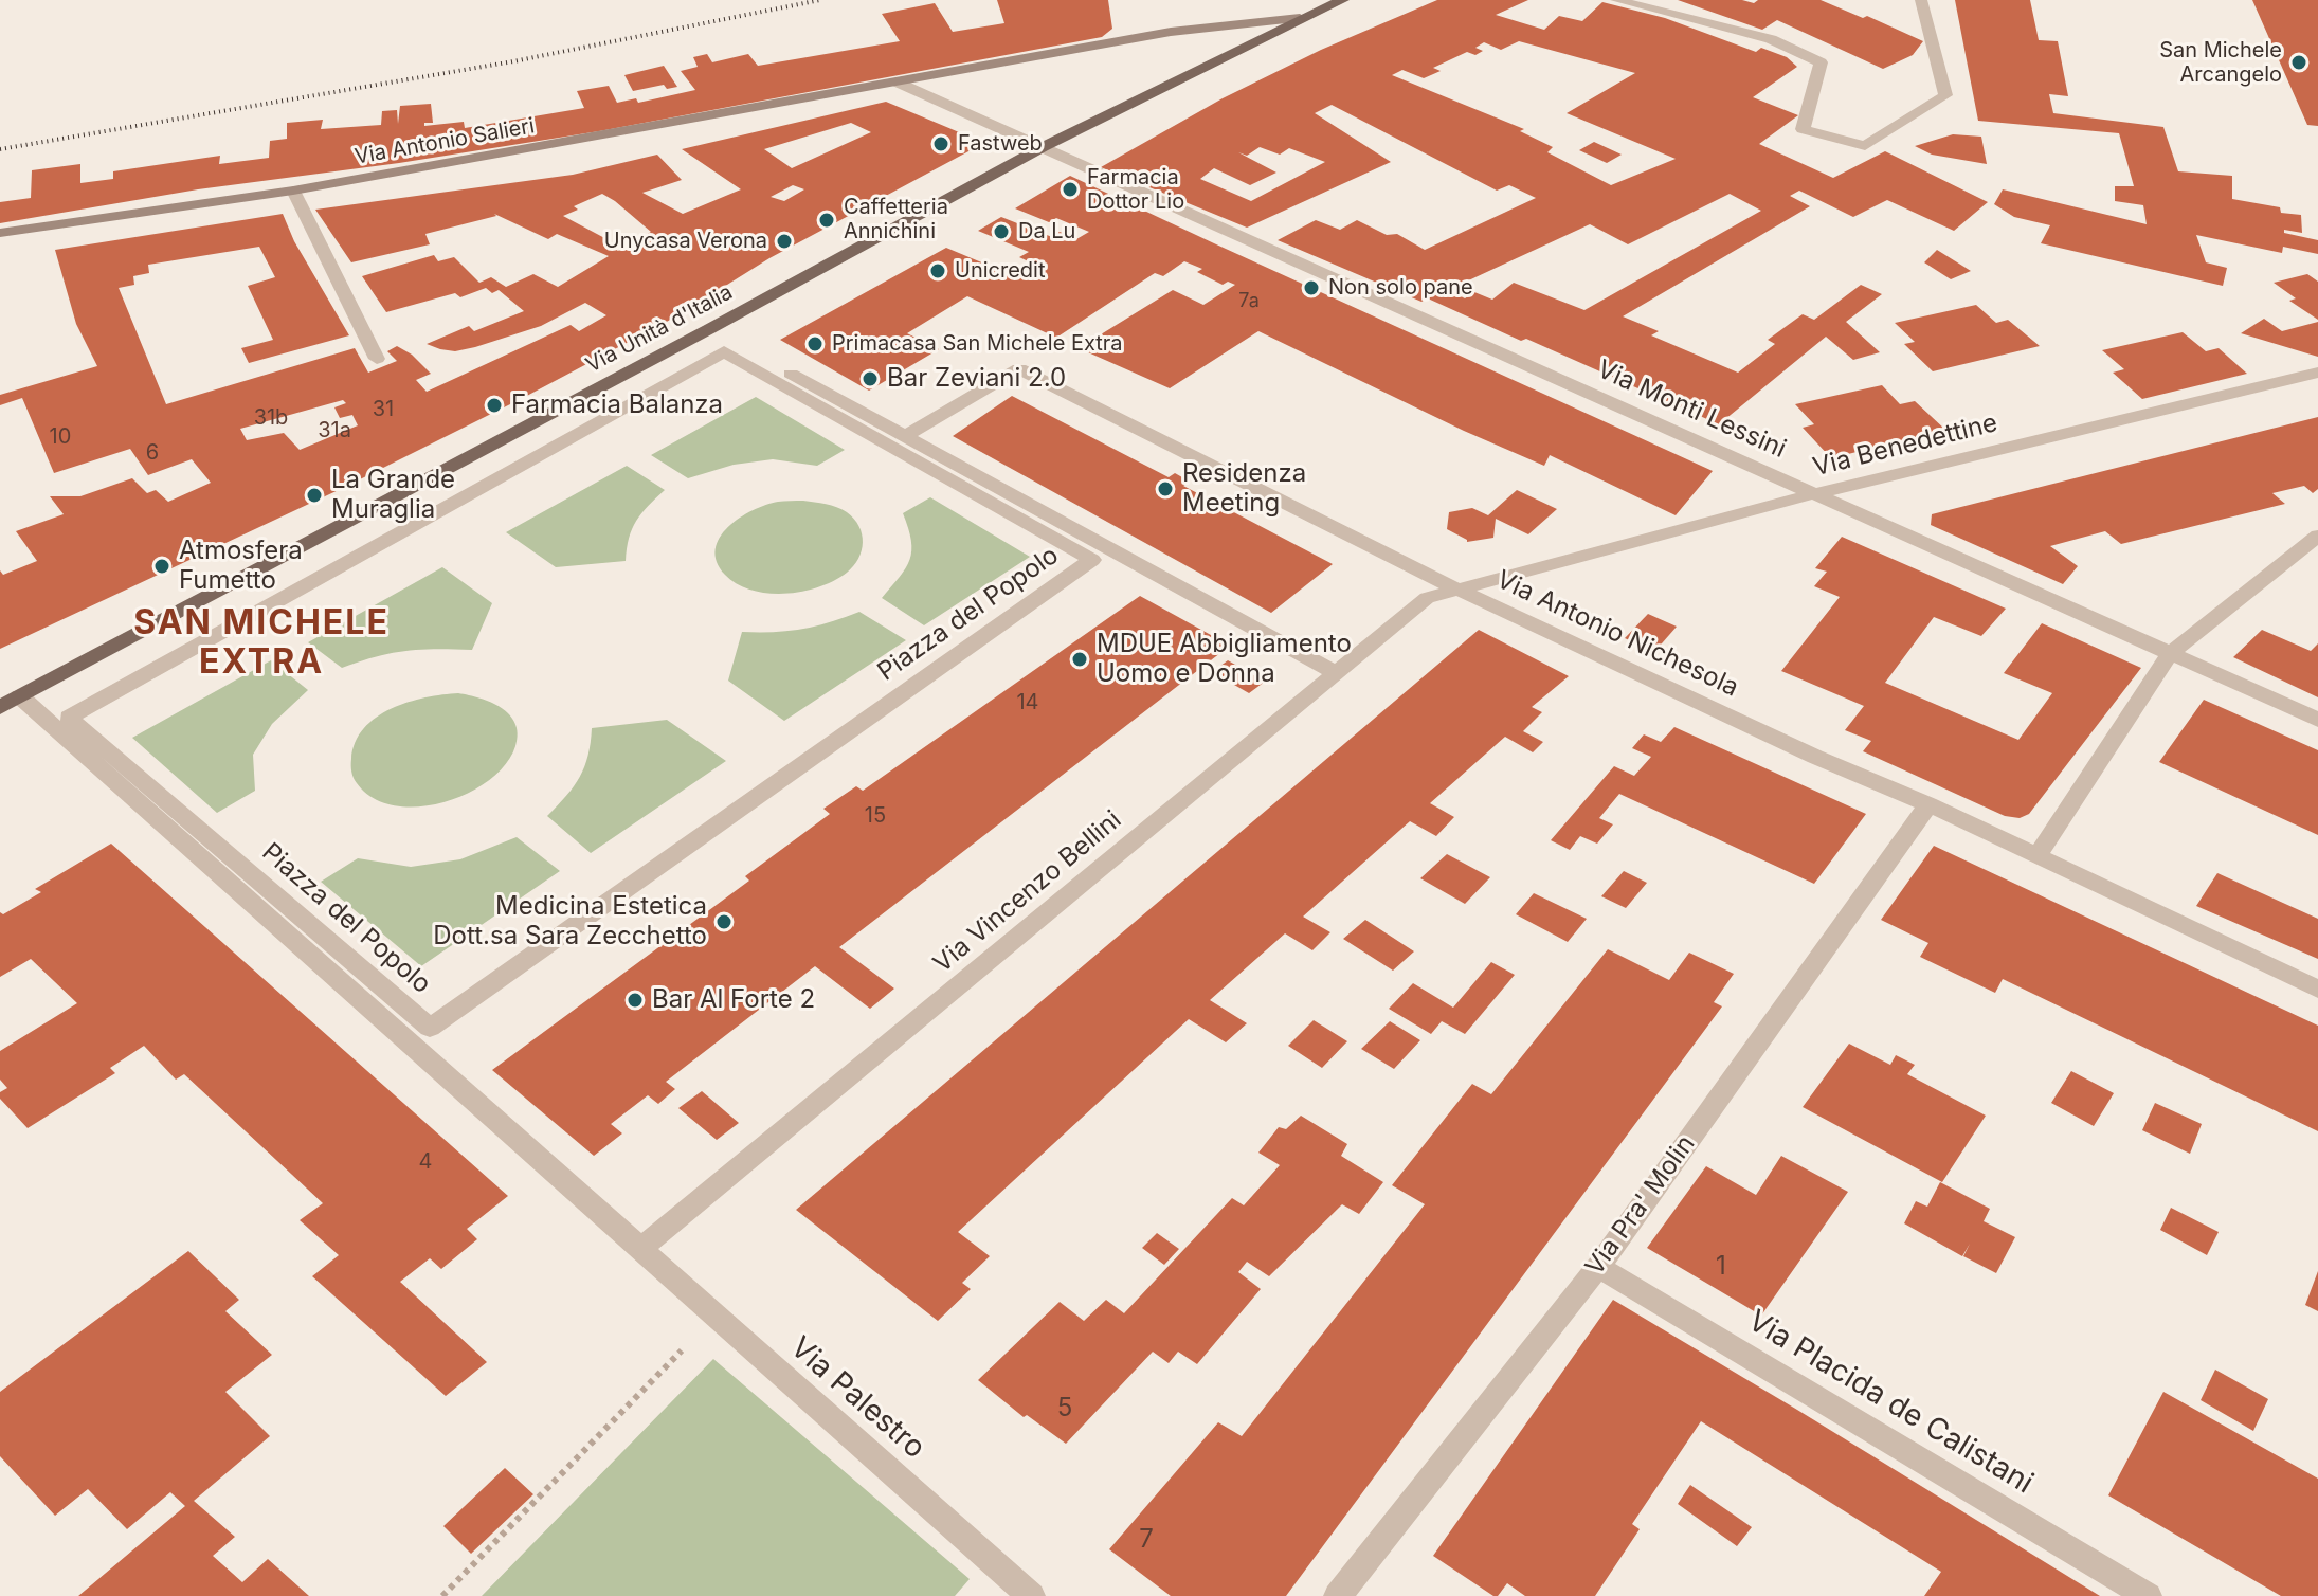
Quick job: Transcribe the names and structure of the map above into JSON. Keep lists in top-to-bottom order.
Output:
{
  "streets": {
    "main road": ["Via Unità d'Italia"],
    "street": [
      "Via Antonio Salieri",
      "Via Monti Lessini",
      "Via Benedettine",
      "Piazza del Popolo",
      "Via Antonio Nichesola",
      "Via Vincenzo Bellini",
      "Via Pra' Molin",
      "Via Palestro",
      "Via Placida de Calistani"
    ]
  },
  "crossings": [
    ["Via Antonio Salieri", "Via Unità d'Italia"],
    ["Via Antonio Salieri", "Via Monti Lessini"],
    ["Via Unità d'Italia", "Via Monti Lessini"],
    ["Via Unità d'Italia", "Piazza del Popolo"],
    ["Via Monti Lessini", "Via Benedettine"],
    ["Via Benedettine", "Via Antonio Nichesola"],
    ["Via Benedettine", "Via Vincenzo Bellini"],
    ["Piazza del Popolo", "Via Antonio Nichesola"],
    ["Piazza del Popolo", "Via Vincenzo Bellini"],
    ["Piazza del Popolo", "Via Palestro"],
    ["Via Antonio Nichesola", "Via Vincenzo Bellini"],
    ["Via Antonio Nichesola", "Via Pra' Molin"],
    ["Via Vincenzo Bellini", "Via Palestro"],
    ["Via Pra' Molin", "Via Placida de Calistani"]
  ],
  "districts": ["SAN MICHELE EXTRA"],
  "places": [
    "San Michele Arcangelo",
    "Fastweb",
    "Farmacia Dottor Lio",
    "Caffetteria Annichini",
    "Da Lu",
    "Unycasa Verona",
    "Unicredit",
    "Non solo pane",
    "Primacasa San Michele Extra",
    "Bar Zeviani 2.0",
    "Farmacia Balanza",
    "Residenza Meeting",
    "La Grande Muraglia",
    "Atmosfera Fumetto",
    "MDUE Abbigliamento Uomo e Donna",
    "Medicina Estetica Dott.sa Sara Zecchetto",
    "Bar Al Forte 2"
  ],
  "house_numbers": [
    "7a",
    "31",
    "31b",
    "31a",
    "10",
    "6",
    "14",
    "15",
    "4",
    "1",
    "5",
    "7"
  ]
}
